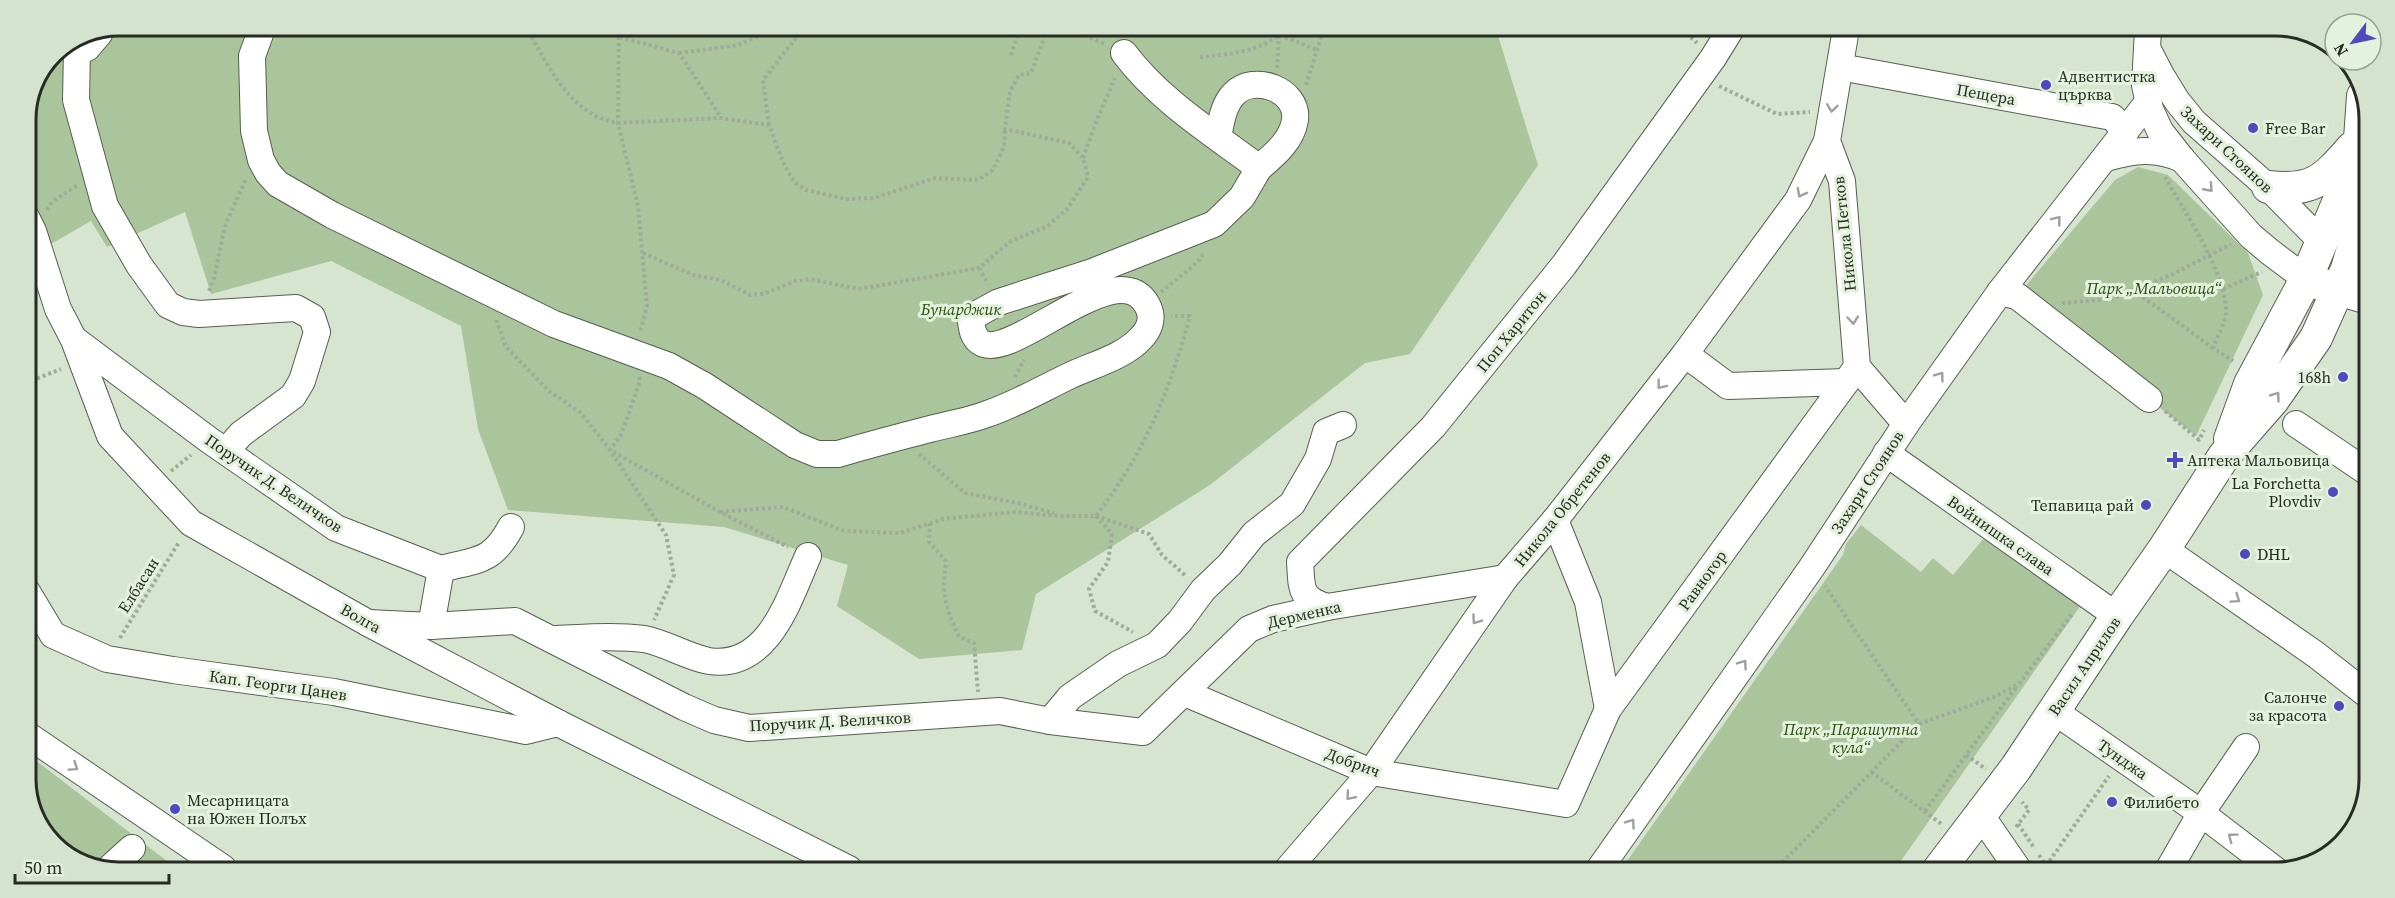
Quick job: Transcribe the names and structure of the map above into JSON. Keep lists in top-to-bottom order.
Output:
{
  "streets": {
    "main road": ["Васил Априлов"],
    "street": [
      "Пещера",
      "Захари Стоянов",
      "Никола Петков",
      "Поп Харитон",
      "Поручик Д. Величков",
      "Никола Обретенов",
      "Войнишка слава",
      "Равногор",
      "Дерменка",
      "Волга",
      "Кап. Георги Цанев",
      "Тунджа",
      "Добрич"
    ],
    "path": ["Елбасан"]
  },
  "crossings": [
    ["Пещера", "Захари Стоянов"],
    ["Пещера", "Никола Петков"],
    ["Захари Стоянов", "Войнишка слава"],
    ["Захари Стоянов", "Васил Априлов"],
    ["Никола Петков", "Никола Обретенов"],
    ["Никола Петков", "Равногор"],
    ["Поп Харитон", "Дерменка"],
    ["Поручик Д. Величков", "Дерменка"],
    ["Поручик Д. Величков", "Волга"],
    ["Никола Обретенов", "Дерменка"],
    ["Никола Обретенов", "Добрич"],
    ["Войнишка слава", "Васил Априлов"],
    ["Равногор", "Добрич"],
    ["Елбасан", "Волга"],
    ["Елбасан", "Кап. Георги Цанев"],
    ["Дерменка", "Добрич"],
    ["Волга", "Кап. Георги Цанев"],
    ["Васил Априлов", "Тунджа"]
  ],
  "one_way": ["Захари Стоянов", "Никола Петков", "Никола Обретенов"],
  "parks": ["Парк „Мальовица“", "Бунарджик", "Парк „Парашутна кула“"],
  "places": {
    "other": [
      "Адвентистка църква",
      "Free Bar",
      "168h",
      "La Forchetta Plovdiv",
      "Тепавица рай",
      "DHL",
      "Салонче за красота",
      "Филибето",
      "Месарницата на Южен Полъх"
    ],
    "health": ["Аптека Мальовица"]
  },
  "scale_bar": "50 m",
  "north": "bottom left"
}
